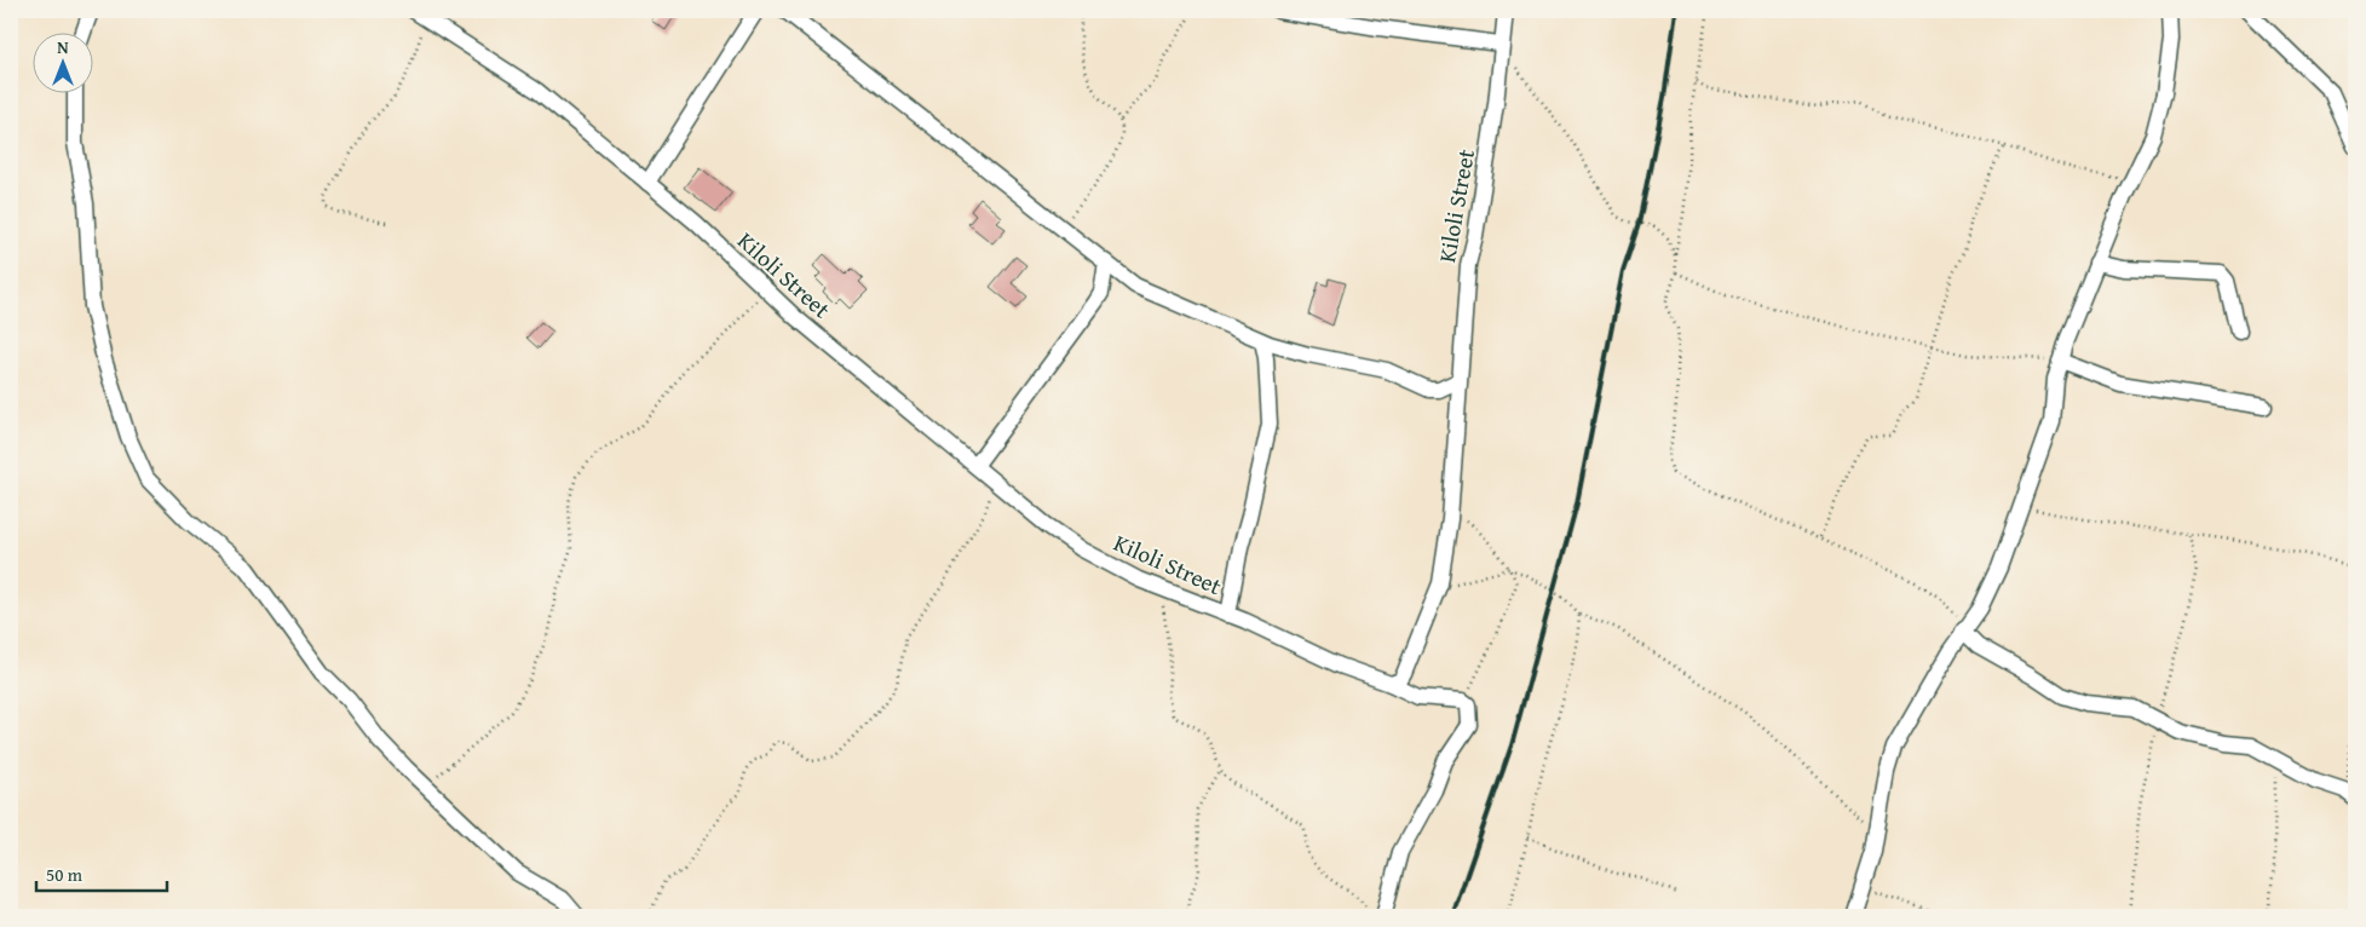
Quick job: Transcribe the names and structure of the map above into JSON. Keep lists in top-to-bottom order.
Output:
{
  "streets": {
    "street": ["Kiloli Street"]
  },
  "scale_bar": "50 m",
  "north": "top"
}
